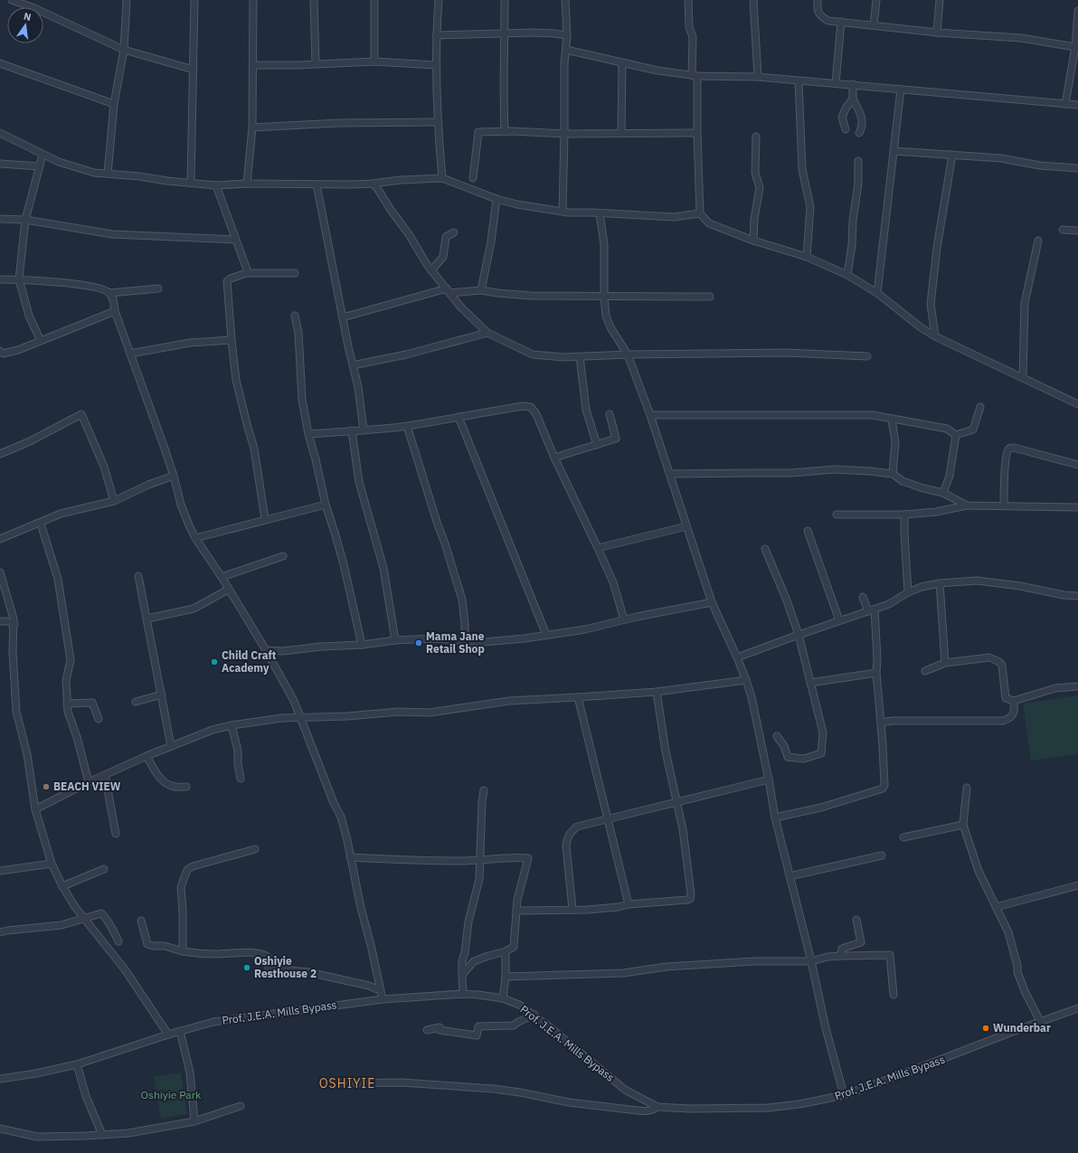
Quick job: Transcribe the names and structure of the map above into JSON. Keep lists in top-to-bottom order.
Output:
{
  "streets": {
    "street": ["Prof. J.E.A. Mills Bypass"]
  },
  "districts": ["OSHIYIE"],
  "parks": ["Oshiyie Park"],
  "places": [
    "Mama Jane Retail Shop",
    "Child Craft Academy",
    "BEACH VIEW",
    "Oshiyie Resthouse 2",
    "Wunderbar"
  ],
  "north": "top"
}
